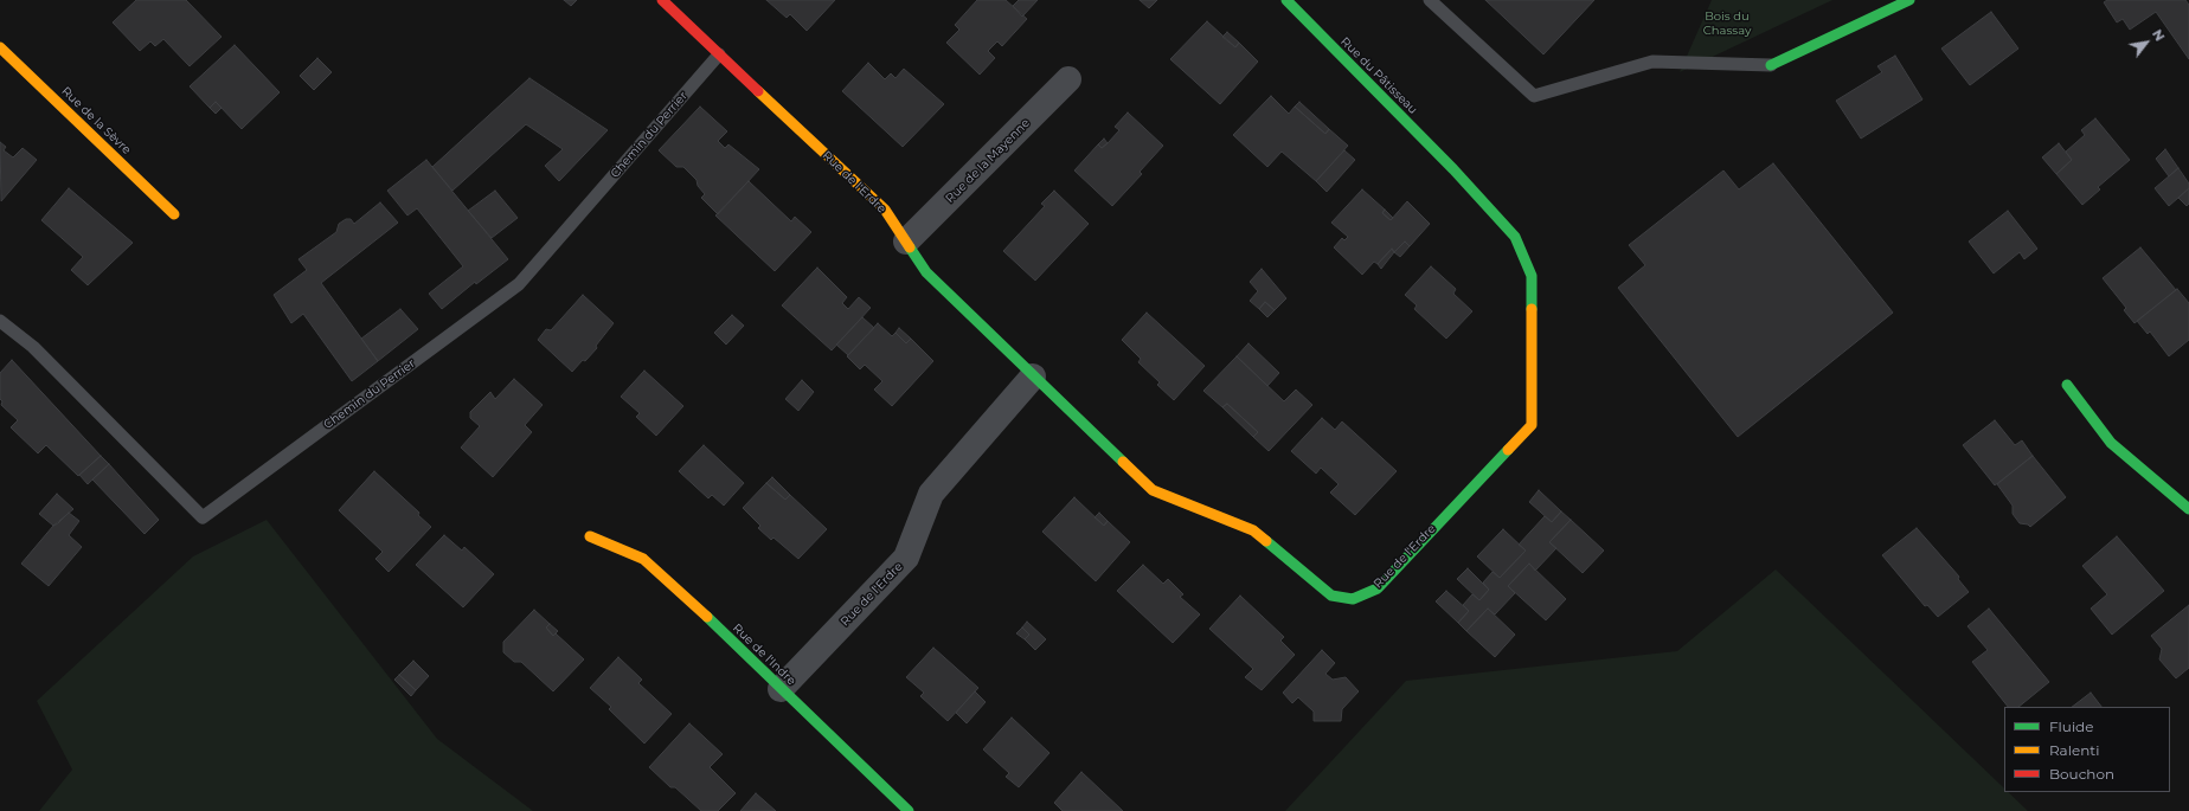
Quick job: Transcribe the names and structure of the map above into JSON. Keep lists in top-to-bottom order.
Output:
{
  "streets": {
    "street": [
      "Rue du Pâtisseau",
      "Rue de la Sèvre",
      "Rue de la Mayenne",
      "Rue de l'Erdre",
      "Rue de l'Indre"
    ],
    "lane": ["Chemin du Perrier"]
  },
  "crossings": [
    ["Rue du Pâtisseau", "Rue de l'Erdre"],
    ["Chemin du Perrier", "Rue de l'Erdre"],
    ["Rue de la Mayenne", "Rue de l'Erdre"],
    ["Rue de l'Erdre", "Rue de l'Indre"]
  ],
  "parks": ["Bois du Chassay"],
  "legend": ["Fluide", "Ralenti", "Bouchon"],
  "north": "top right"
}
